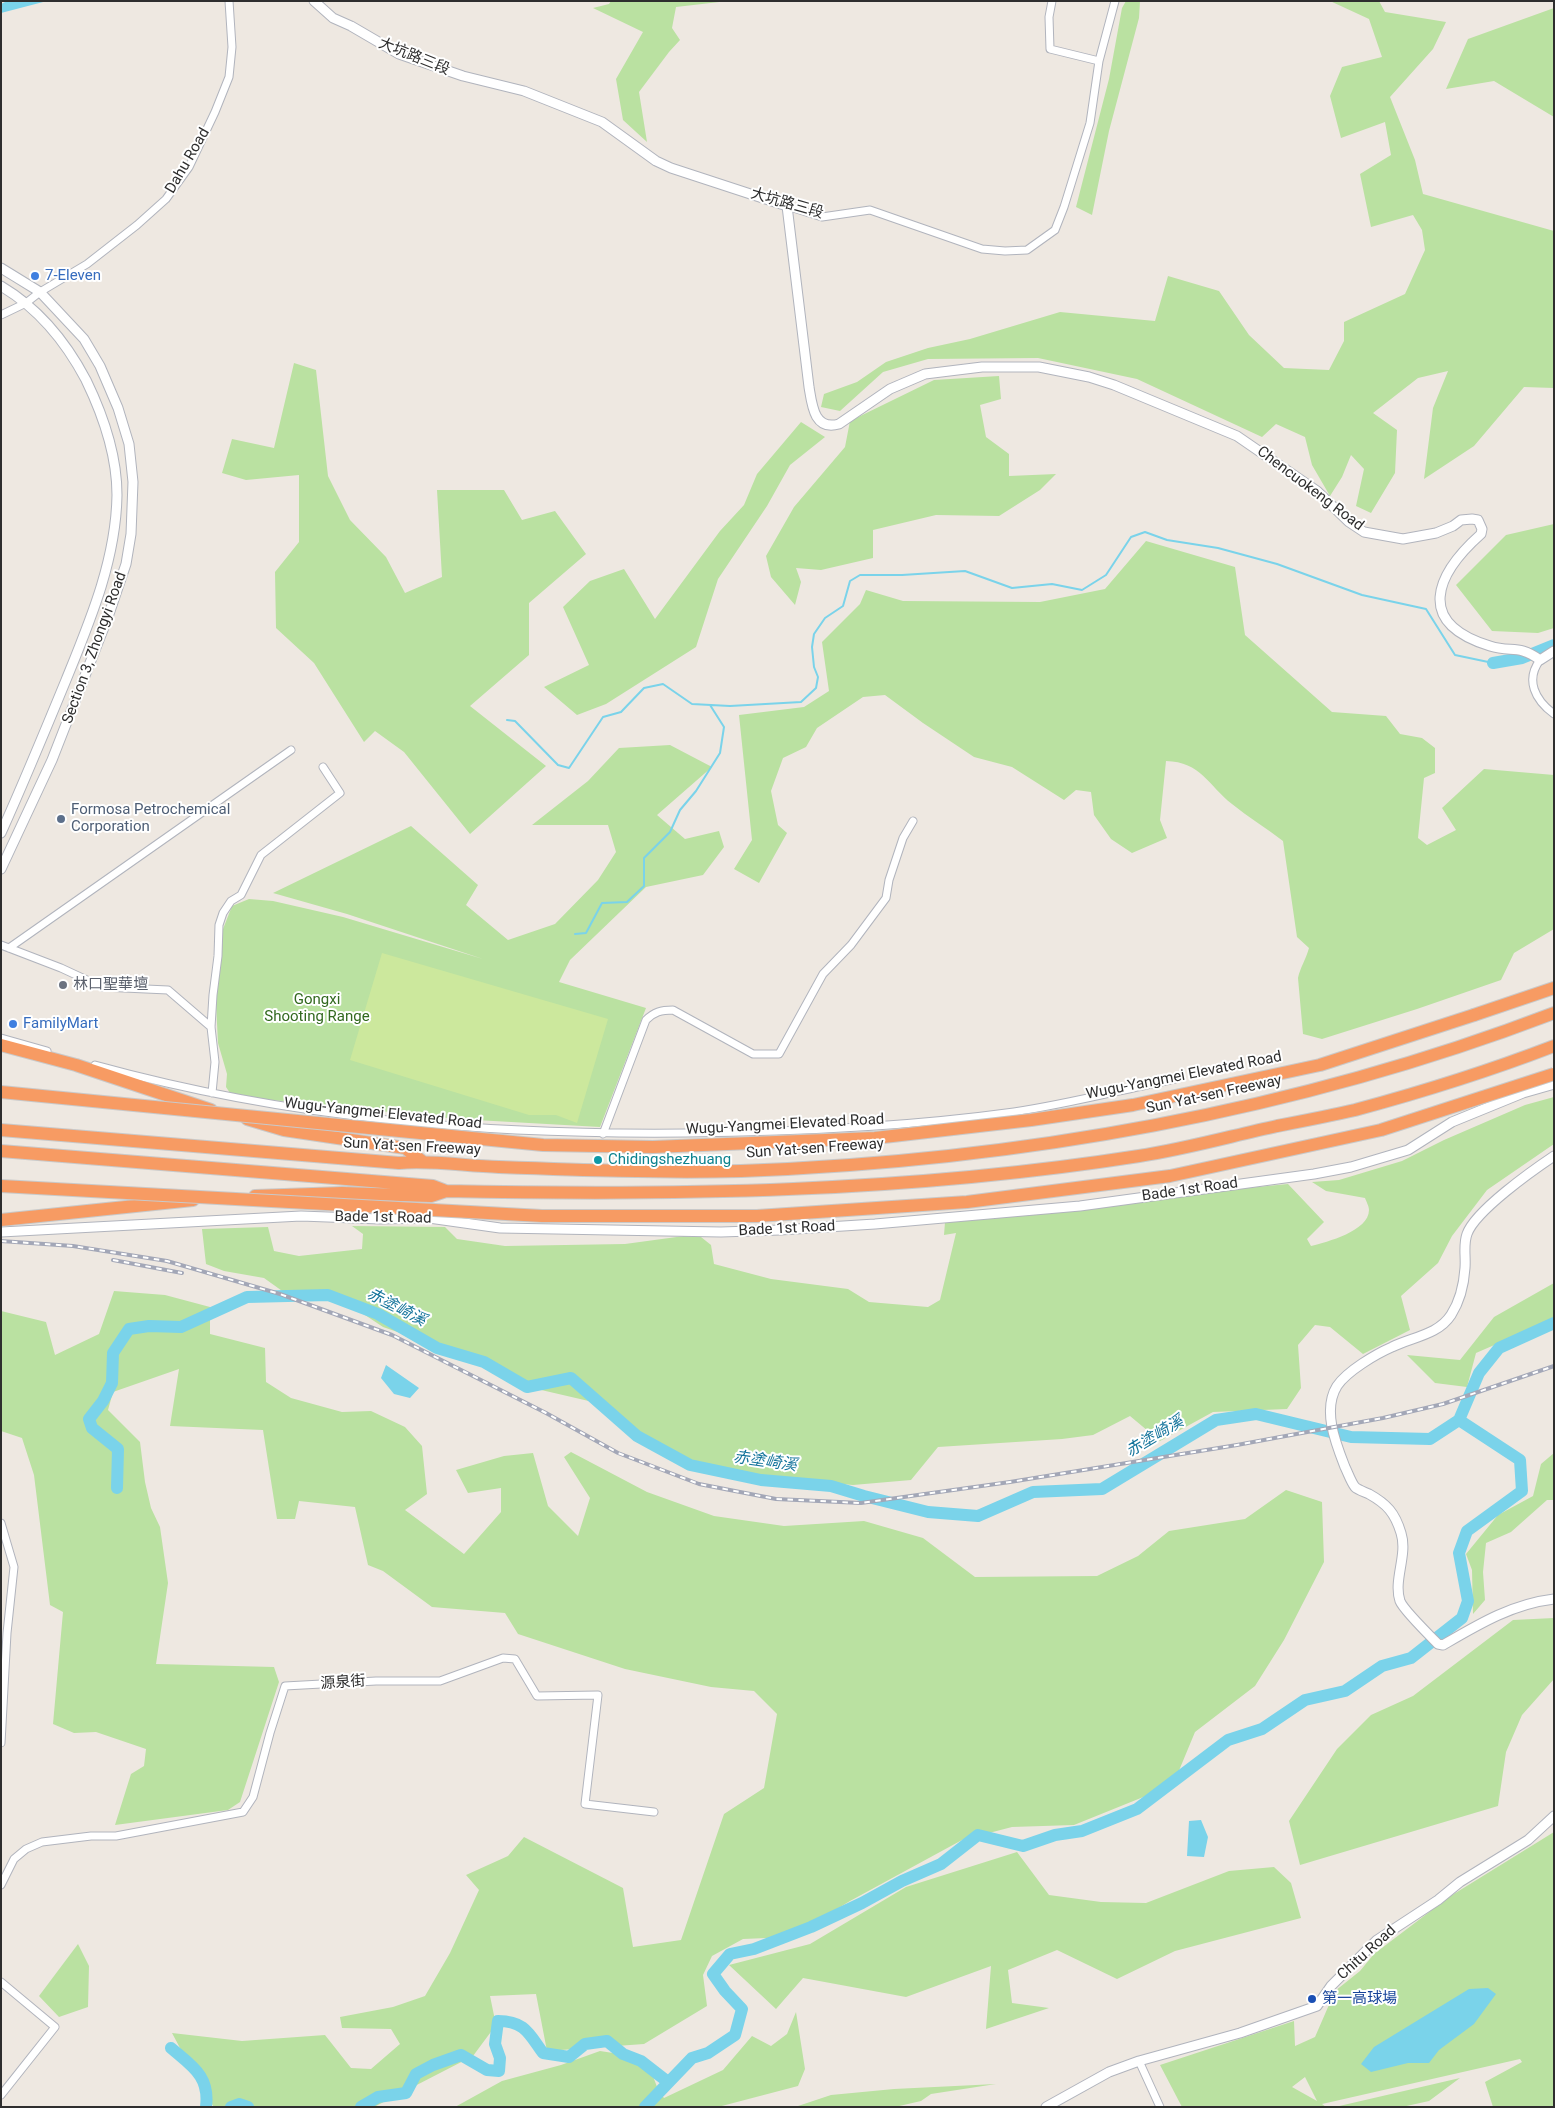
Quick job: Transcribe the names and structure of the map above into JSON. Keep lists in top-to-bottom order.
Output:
{
  "streets": {
    "highway": ["Wugu-Yangmei Elevated Road", "Sun Yat-sen Freeway"],
    "street": [
      "大坑路三段",
      "Dahu Road",
      "Chencuokeng Road",
      "Section 3, Zhongyi Road",
      "Bade 1st Road",
      "源泉街",
      "Chitu Road"
    ]
  },
  "crossings": [
    ["大坑路三段", "Chencuokeng Road"],
    ["Dahu Road", "Section 3, Zhongyi Road"]
  ],
  "water": ["赤塗崎溪"],
  "parks": ["Gongxi Shooting Range"],
  "places": [
    "7-Eleven",
    "Formosa Petrochemical Corporation",
    "林口聖華壇",
    "FamilyMart",
    "Chidingshezhuang",
    "第一高球場"
  ]
}
